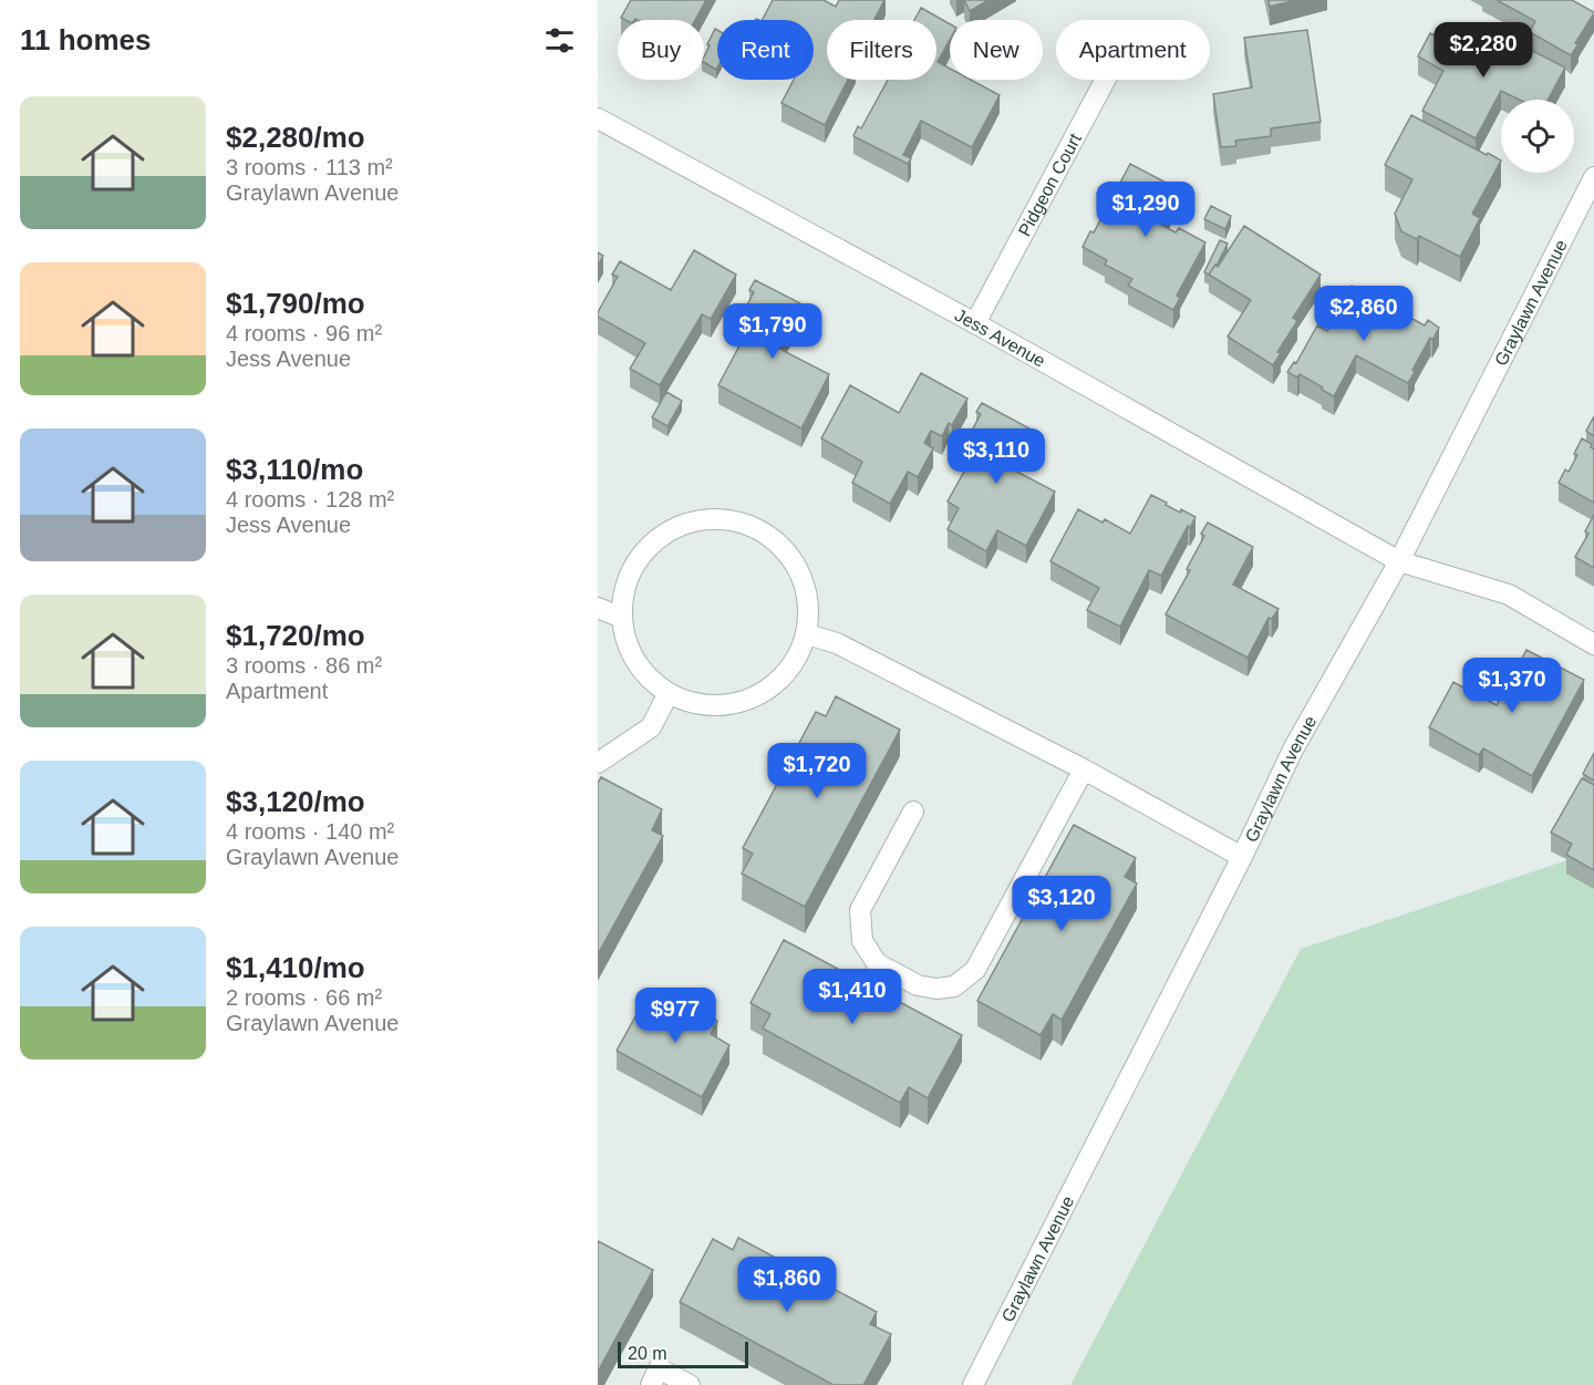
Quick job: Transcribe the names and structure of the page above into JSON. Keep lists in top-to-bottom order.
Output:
{
  "streets": {
    "street": ["Pidgeon Court", "Graylawn Avenue", "Jess Avenue"]
  },
  "crossings": [
    ["Pidgeon Court", "Jess Avenue"],
    ["Graylawn Avenue", "Jess Avenue"]
  ],
  "scale_bar": "20 m",
  "page": {
    "heading": "11 homes",
    "chip": [
      "Buy",
      "Rent",
      "Filters",
      "New",
      "Apartment"
    ],
    "price": [
      "$2,280",
      "$1,290",
      "$2,860",
      "$1,790",
      "$3,110",
      "$1,370",
      "$1,720",
      "$3,120",
      "$1,410",
      "$977",
      "$1,860"
    ],
    "list": [
      {
        "name": "$2,280/mo",
        "note": "3 rooms · 113 m² · Graylawn Avenue"
      },
      {
        "name": "$1,790/mo",
        "note": "4 rooms · 96 m² · Jess Avenue"
      },
      {
        "name": "$3,110/mo",
        "note": "4 rooms · 128 m² · Jess Avenue"
      },
      {
        "name": "$1,720/mo",
        "note": "3 rooms · 86 m² · Apartment"
      },
      {
        "name": "$3,120/mo",
        "note": "4 rooms · 140 m² · Graylawn Avenue"
      },
      {
        "name": "$1,410/mo",
        "note": "2 rooms · 66 m² · Graylawn Avenue"
      }
    ],
    "scale": "20 m"
  }
}
